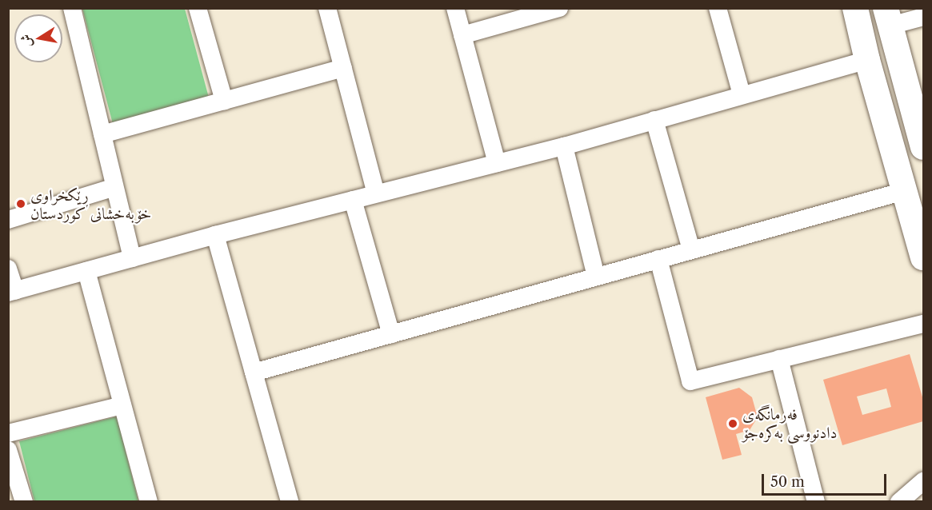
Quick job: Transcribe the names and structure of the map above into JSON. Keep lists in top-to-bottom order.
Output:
{
  "places": ["ڕێکخراوی خۆبەخشانی کوردستان", "فەرمانگەی دادنووسی بەکرەجۆ"],
  "scale_bar": "50 m",
  "north": "left"
}
